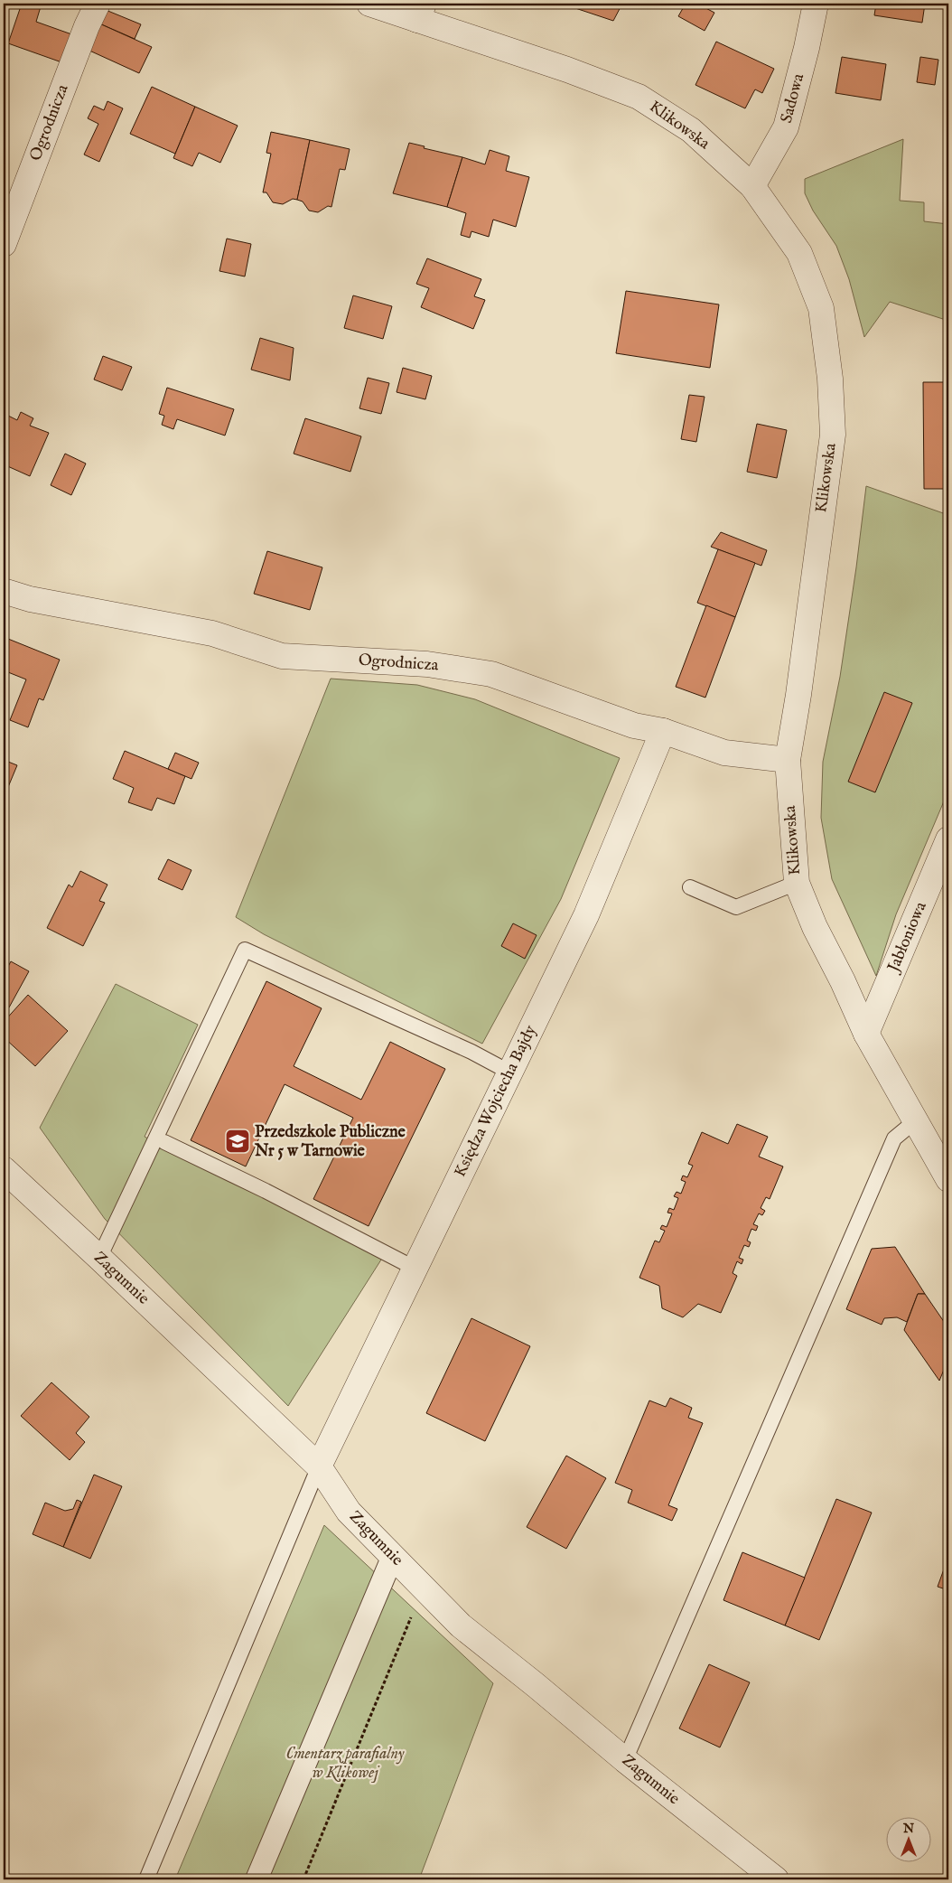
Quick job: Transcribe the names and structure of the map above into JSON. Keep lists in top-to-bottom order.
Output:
{
  "streets": {
    "street": [
      "Sadowa",
      "Ogrodnicza",
      "Klikowska",
      "Jabłoniowa",
      "Księdza Wojciecha Bajdy",
      "Zagumnie"
    ]
  },
  "crossings": [
    ["Sadowa", "Klikowska"],
    ["Ogrodnicza", "Klikowska"],
    ["Ogrodnicza", "Księdza Wojciecha Bajdy"],
    ["Klikowska", "Jabłoniowa"],
    ["Księdza Wojciecha Bajdy", "Zagumnie"]
  ],
  "parks": ["Cmentarz parafialny w Klikowej"],
  "places": {
    "school or university": ["Przedszkole Publiczne Nr 5 w Tarnowie"]
  },
  "north": "top"
}
